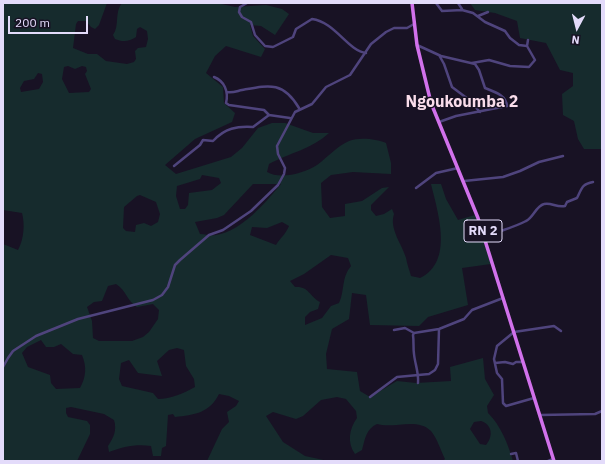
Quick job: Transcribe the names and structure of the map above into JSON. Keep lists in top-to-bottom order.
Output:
{
  "streets": {
    "main road": ["RN 2"]
  },
  "districts": ["Ngoukoumba 2"],
  "scale_bar": "200 m",
  "north": "bottom"
}
